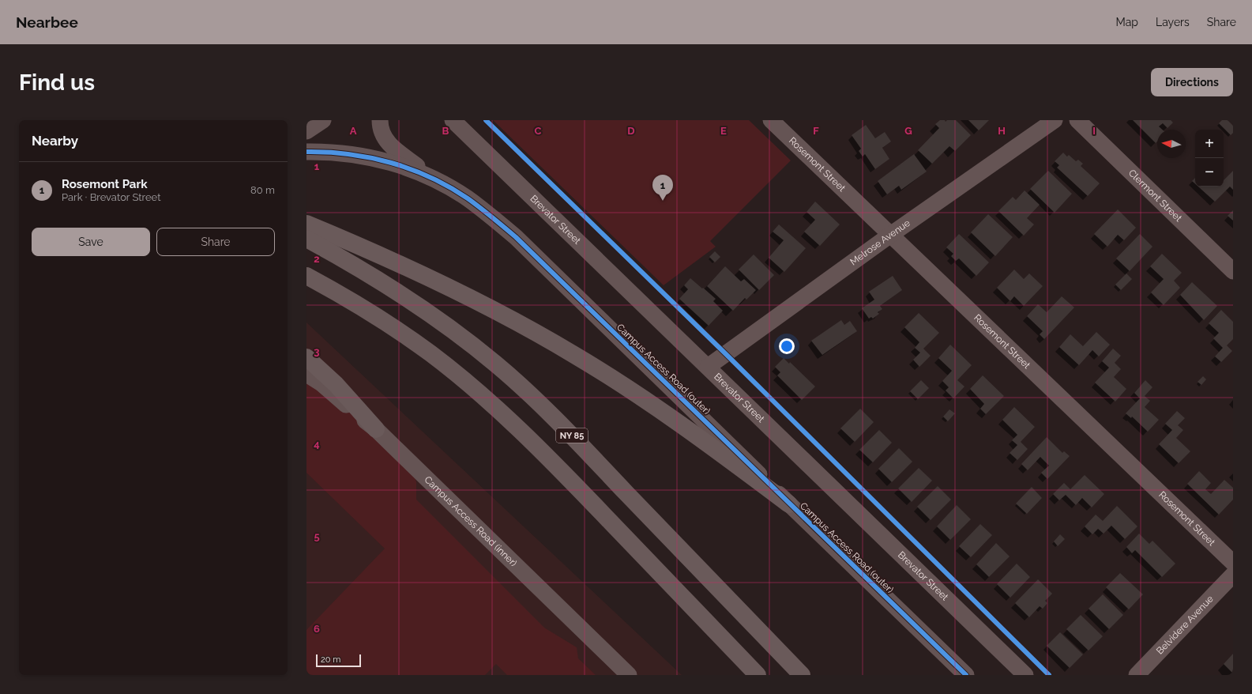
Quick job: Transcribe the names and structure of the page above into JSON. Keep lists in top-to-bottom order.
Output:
{
  "streets": {
    "highway": ["NY 85"],
    "street": [
      "Rosemont Street",
      "Clermont Street",
      "Brevator Street",
      "Melrose Avenue",
      "Campus Access Road (outer)",
      "Campus Access Road (inner)",
      "Belvidere Avenue"
    ]
  },
  "crossings": [
    ["Rosemont Street", "Melrose Avenue"],
    ["Brevator Street", "Melrose Avenue"]
  ],
  "scale_bar": "20 m",
  "north": "left",
  "page": {
    "header": "Nearbee",
    "nav": ["Map", "Layers", "Share"],
    "buttons": [
      "Directions",
      ["Save", "Share"]
    ],
    "title": "Find us",
    "heading": "Nearby",
    "map_buttons": ["+", "−"],
    "list": [
      {
        "mark": "1",
        "name": "Rosemont Park",
        "note": "Park · Brevator Street",
        "value": "80 m"
      }
    ],
    "pins": "1",
    "scale": "20 m"
  },
  "grid": {
    "columns": [
      "A",
      "B",
      "C",
      "D",
      "E",
      "F",
      "G",
      "H",
      "I"
    ],
    "rows": [
      "1",
      "2",
      "3",
      "4",
      "5",
      "6"
    ]
  }
}
